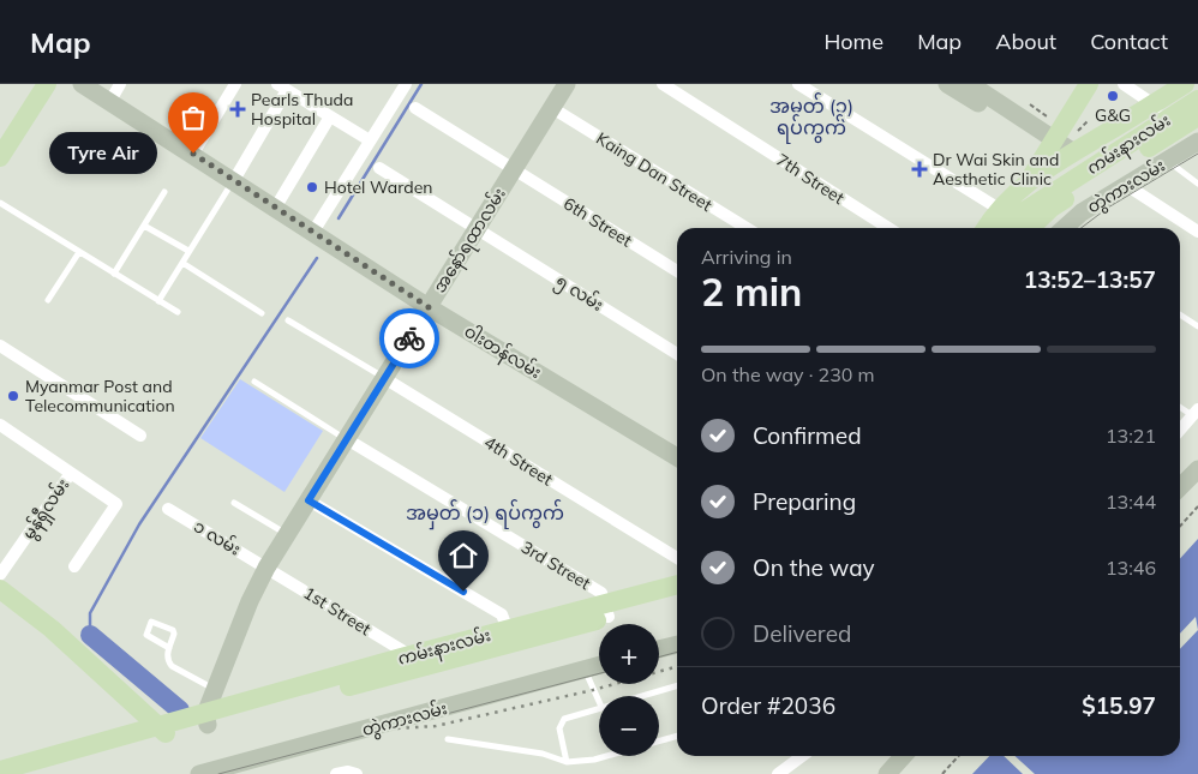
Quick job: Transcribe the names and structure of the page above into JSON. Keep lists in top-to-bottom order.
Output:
{
  "streets": {
    "main road": [
      "ကမ်းနားလမ်း",
      "တွဲကားလမ်း",
      "အနော်ရထာလမ်း",
      "ဝါးတန်လမ်း"
    ],
    "street": [
      "Kaing Dan Street",
      "7th Street",
      "6th Street",
      "၅ လမ်း",
      "4th Street",
      "မွန်ရှီလမ်း",
      "၁ လမ်း",
      "3rd Street",
      "1st Street"
    ]
  },
  "crossings": [
    ["ကမ်းနားလမ်း", "အနော်ရထာလမ်း"],
    ["ကမ်းနားလမ်း", "3rd Street"],
    ["ကမ်းနားလမ်း", "1st Street"],
    ["Kaing Dan Street", "အနော်ရထာလမ်း"],
    ["6th Street", "အနော်ရထာလမ်း"],
    ["အနော်ရထာလမ်း", "၅ လမ်း"],
    ["အနော်ရထာလမ်း", "ဝါးတန်လမ်း"],
    ["အနော်ရထာလမ်း", "4th Street"],
    ["အနော်ရထာလမ်း", "၁ လမ်း"],
    ["အနော်ရထာလမ်း", "3rd Street"],
    ["အနော်ရထာလမ်း", "1st Street"],
    ["၁ လမ်း", "1st Street"]
  ],
  "districts": ["အမှတ် (၃) ရပ်ကွက်", "အမှတ် (၁) ရပ်ကွက်"],
  "places": {
    "other": [
      "G&G",
      "Tyre Air",
      "Hotel Warden",
      "Myanmar Post and Telecommunication"
    ],
    "health": ["Pearls Thuda Hospital", "Dr Wai Skin and Aesthetic Clinic"]
  },
  "page": {
    "header": "Map",
    "nav": [
      "Home",
      "Map",
      "About",
      "Contact"
    ],
    "bubble": "Tyre Air",
    "heading": ["2 min", "Arriving in", "13:52–13:57"],
    "panel": ["Order #2036", "$15.97"],
    "bar": "On the way · 230 m",
    "list": [
      ["Confirmed", "13:21"],
      ["Preparing", "13:44"],
      ["On the way", "13:46"],
      "Delivered"
    ],
    "map_buttons": ["+", "−"]
  }
}
